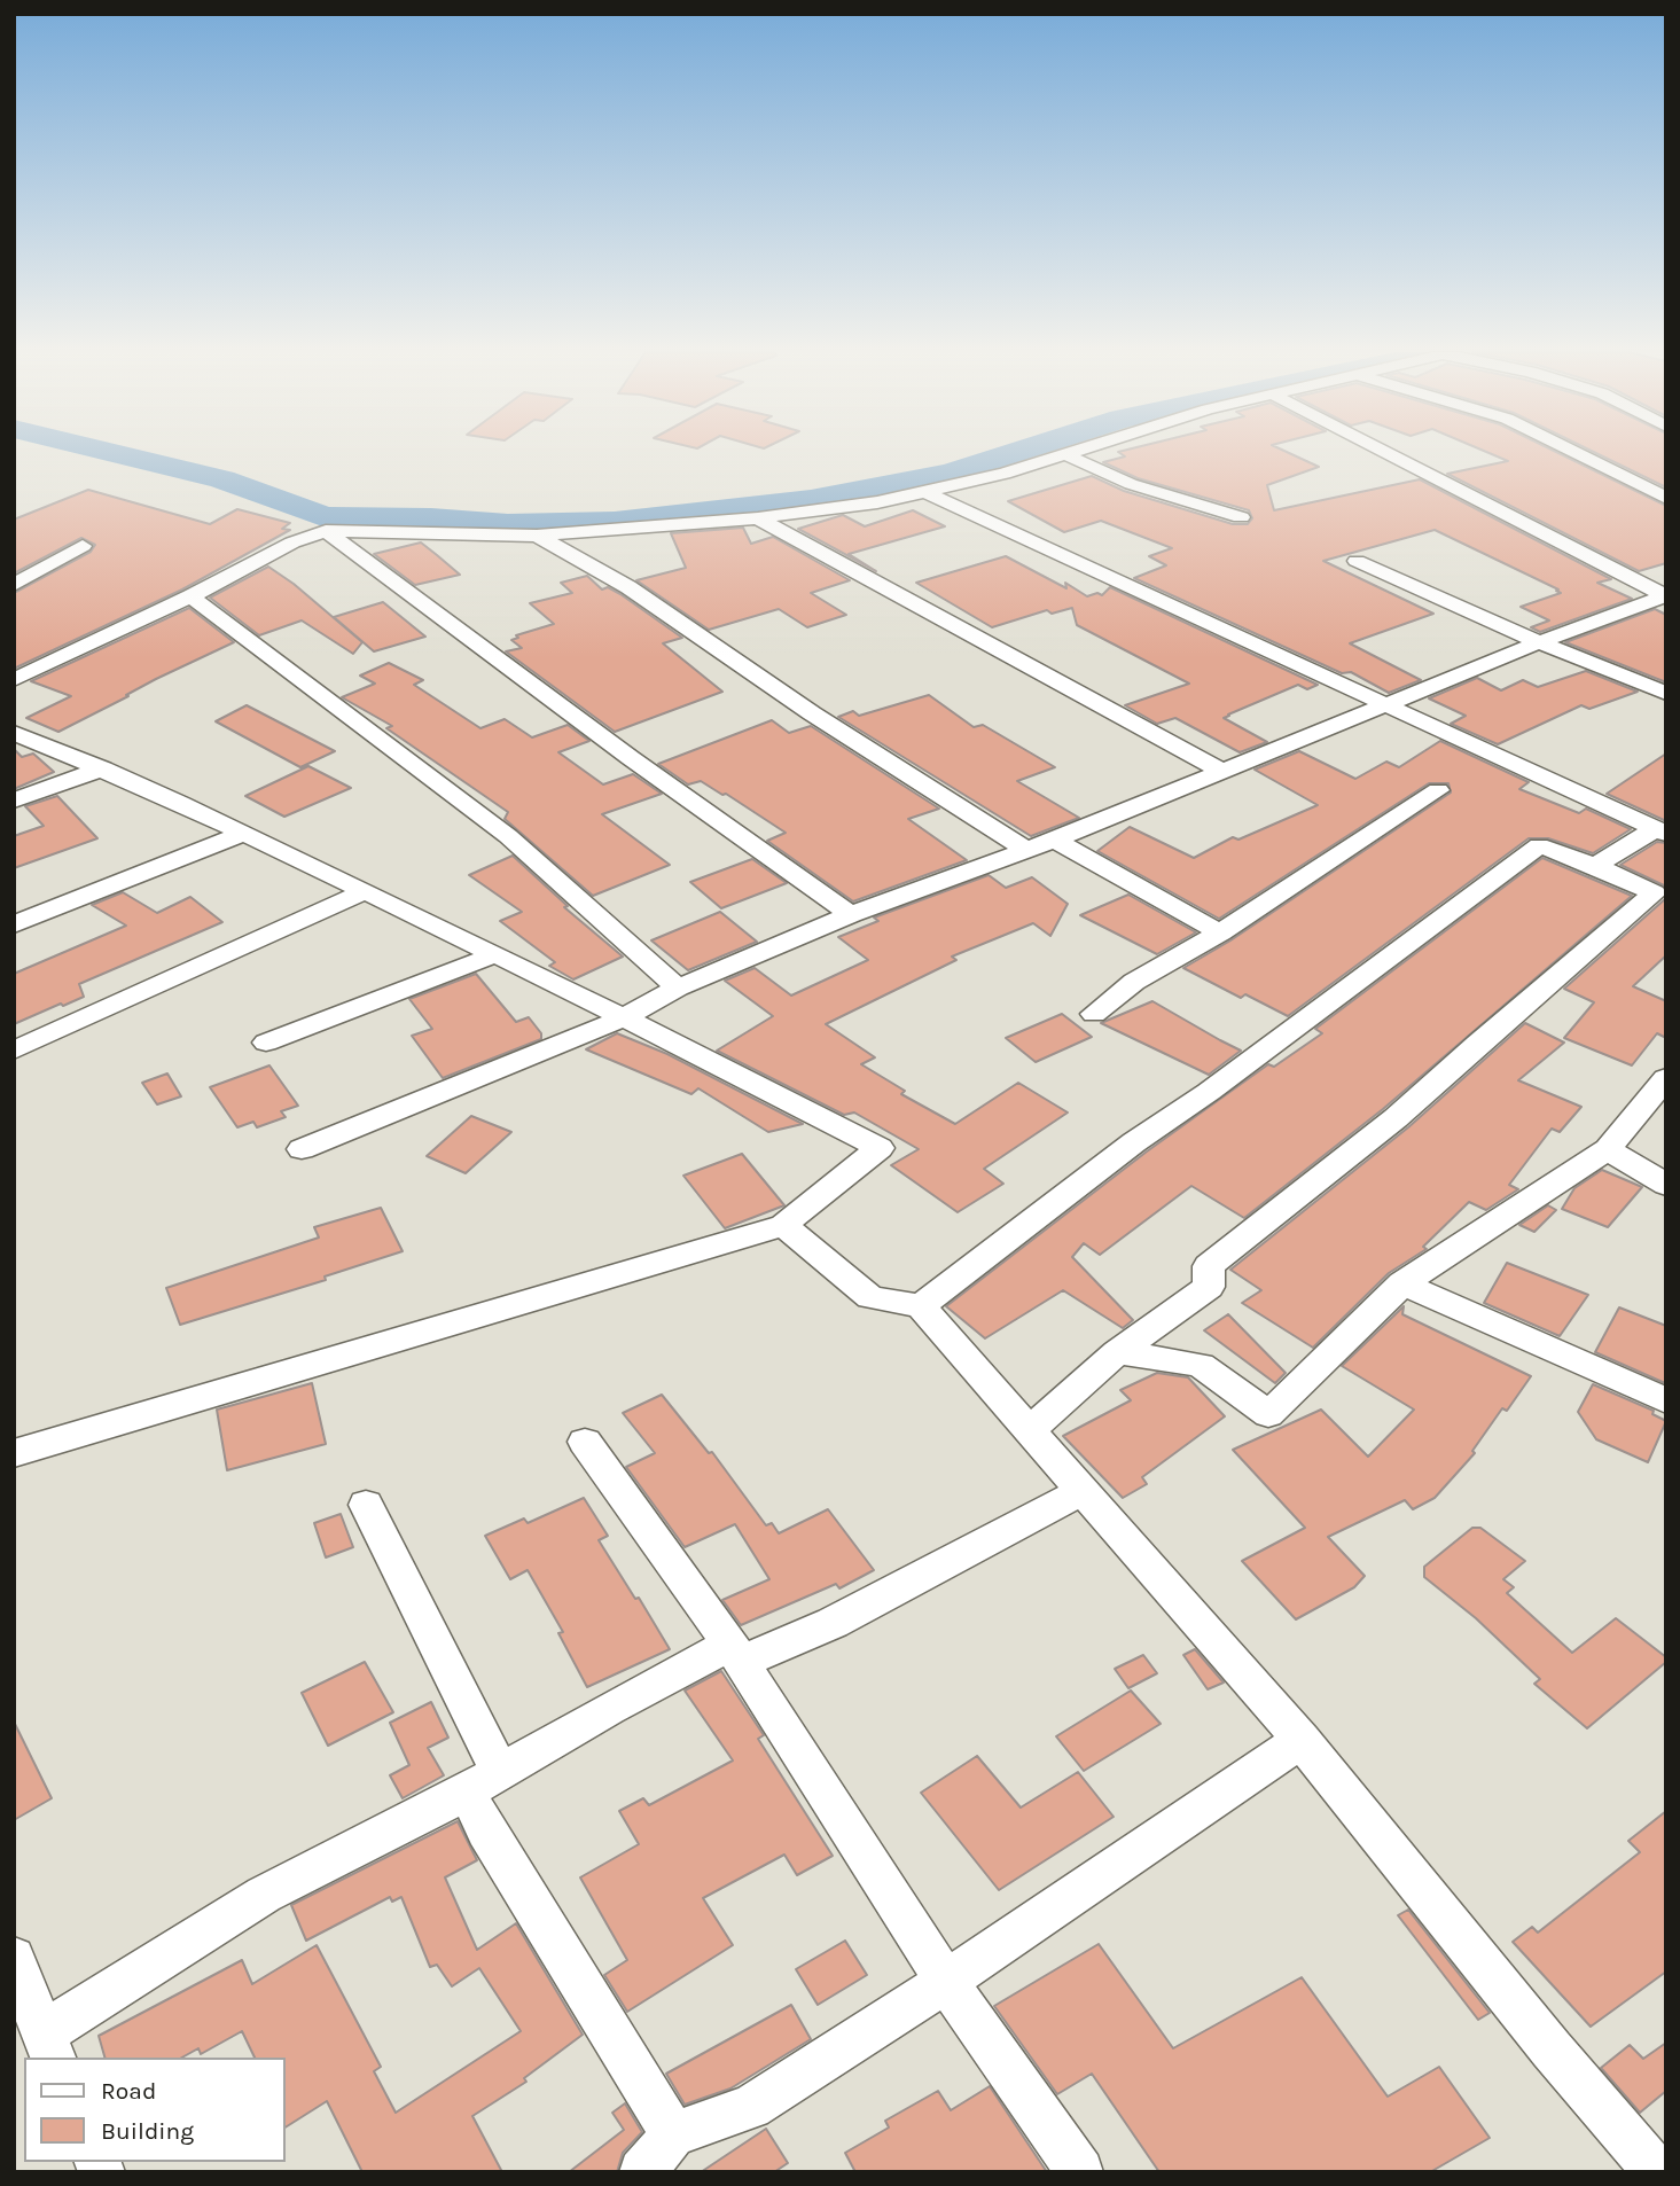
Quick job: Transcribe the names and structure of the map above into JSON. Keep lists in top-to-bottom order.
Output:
{
  "legend": ["Road", "Building"]
}
